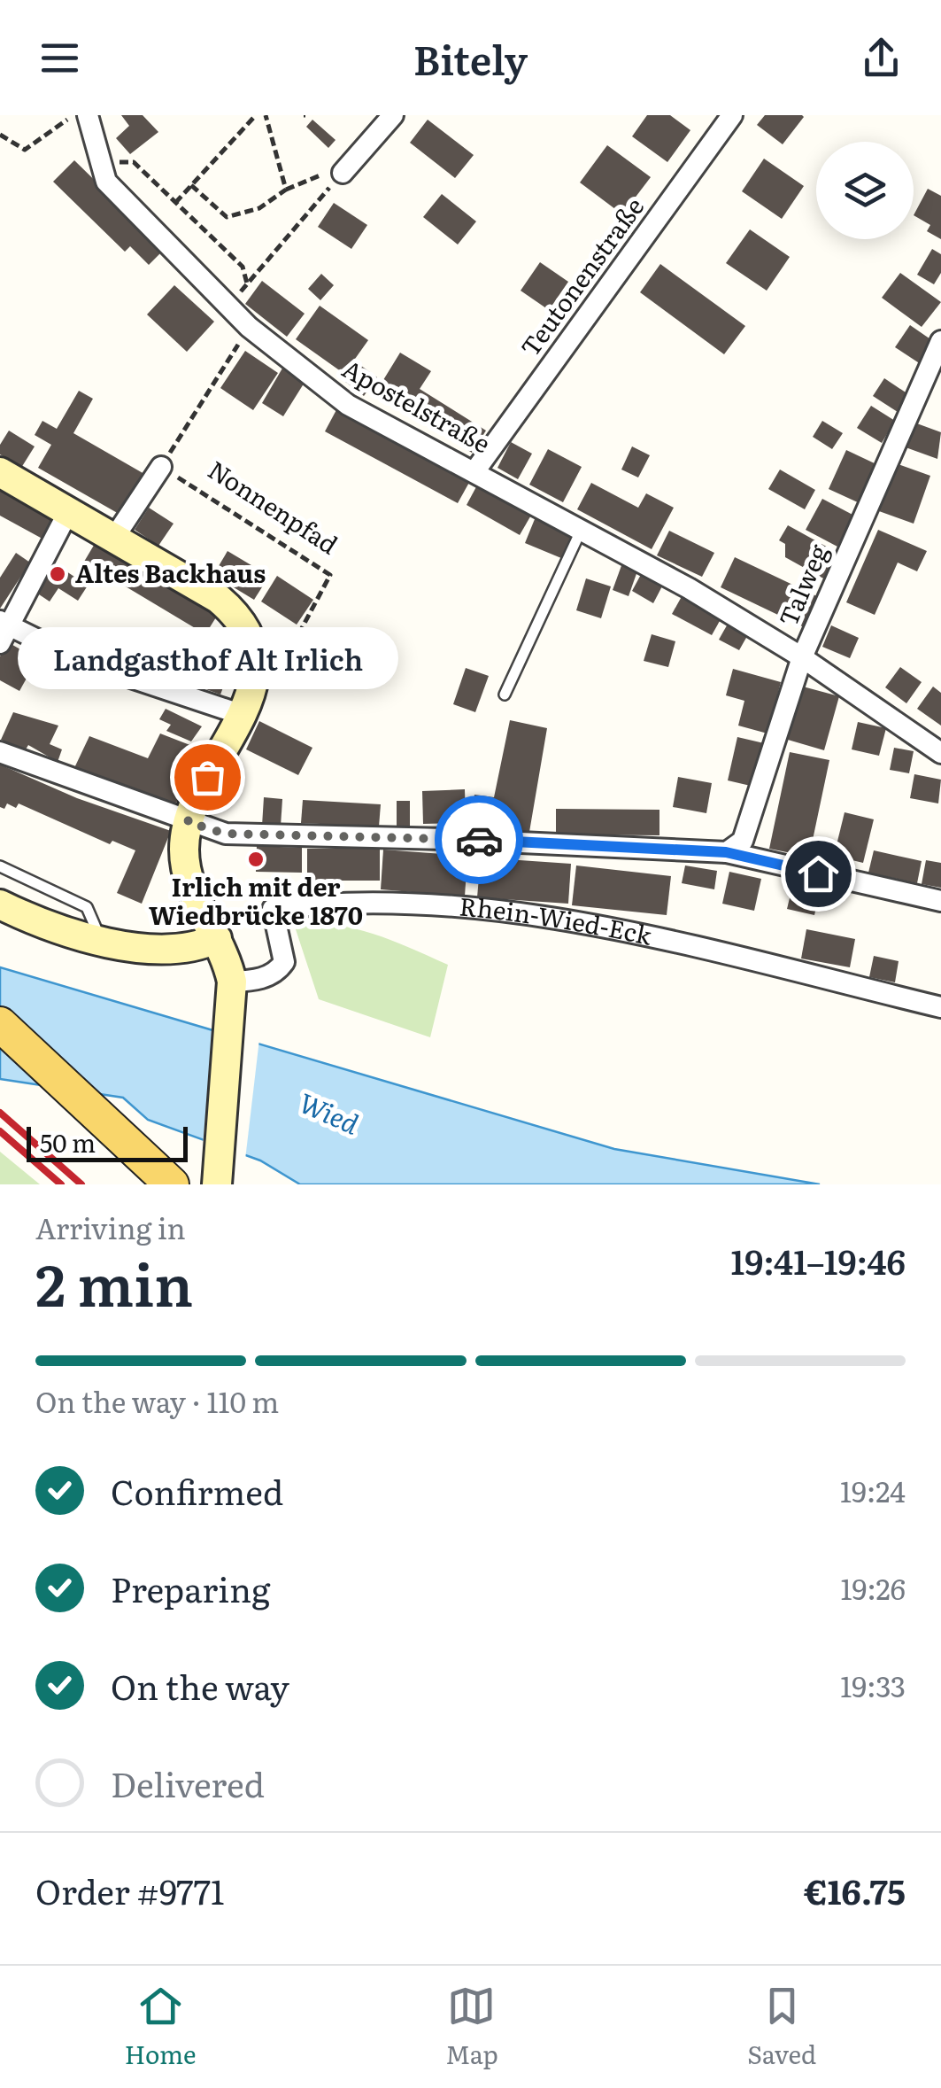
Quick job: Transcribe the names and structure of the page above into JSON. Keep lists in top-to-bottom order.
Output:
{
  "streets": {
    "street": [
      "Teutonenstraße",
      "Apostelstraße",
      "Talweg",
      "Rhein-Wied-Eck"
    ],
    "path": ["Nonnenpfad"]
  },
  "crossings": [
    ["Teutonenstraße", "Apostelstraße"],
    ["Apostelstraße", "Talweg"]
  ],
  "water": ["Wied"],
  "places": ["Altes Backhaus", "Landgasthof Alt Irlich", "Irlich mit der Wiedbrücke 1870"],
  "scale_bar": "50 m",
  "page": {
    "header": "Bitely",
    "bubble": "Landgasthof Alt Irlich",
    "scale": "50 m",
    "heading": ["2 min", "Arriving in", "19:41–19:46"],
    "panel": ["Order #9771", "€16.75"],
    "bar": "On the way · 110 m",
    "list": [
      ["Confirmed", "19:24"],
      ["Preparing", "19:26"],
      ["On the way", "19:33"],
      "Delivered"
    ],
    "tabs": ["Home", "Map", "Saved"]
  }
}
